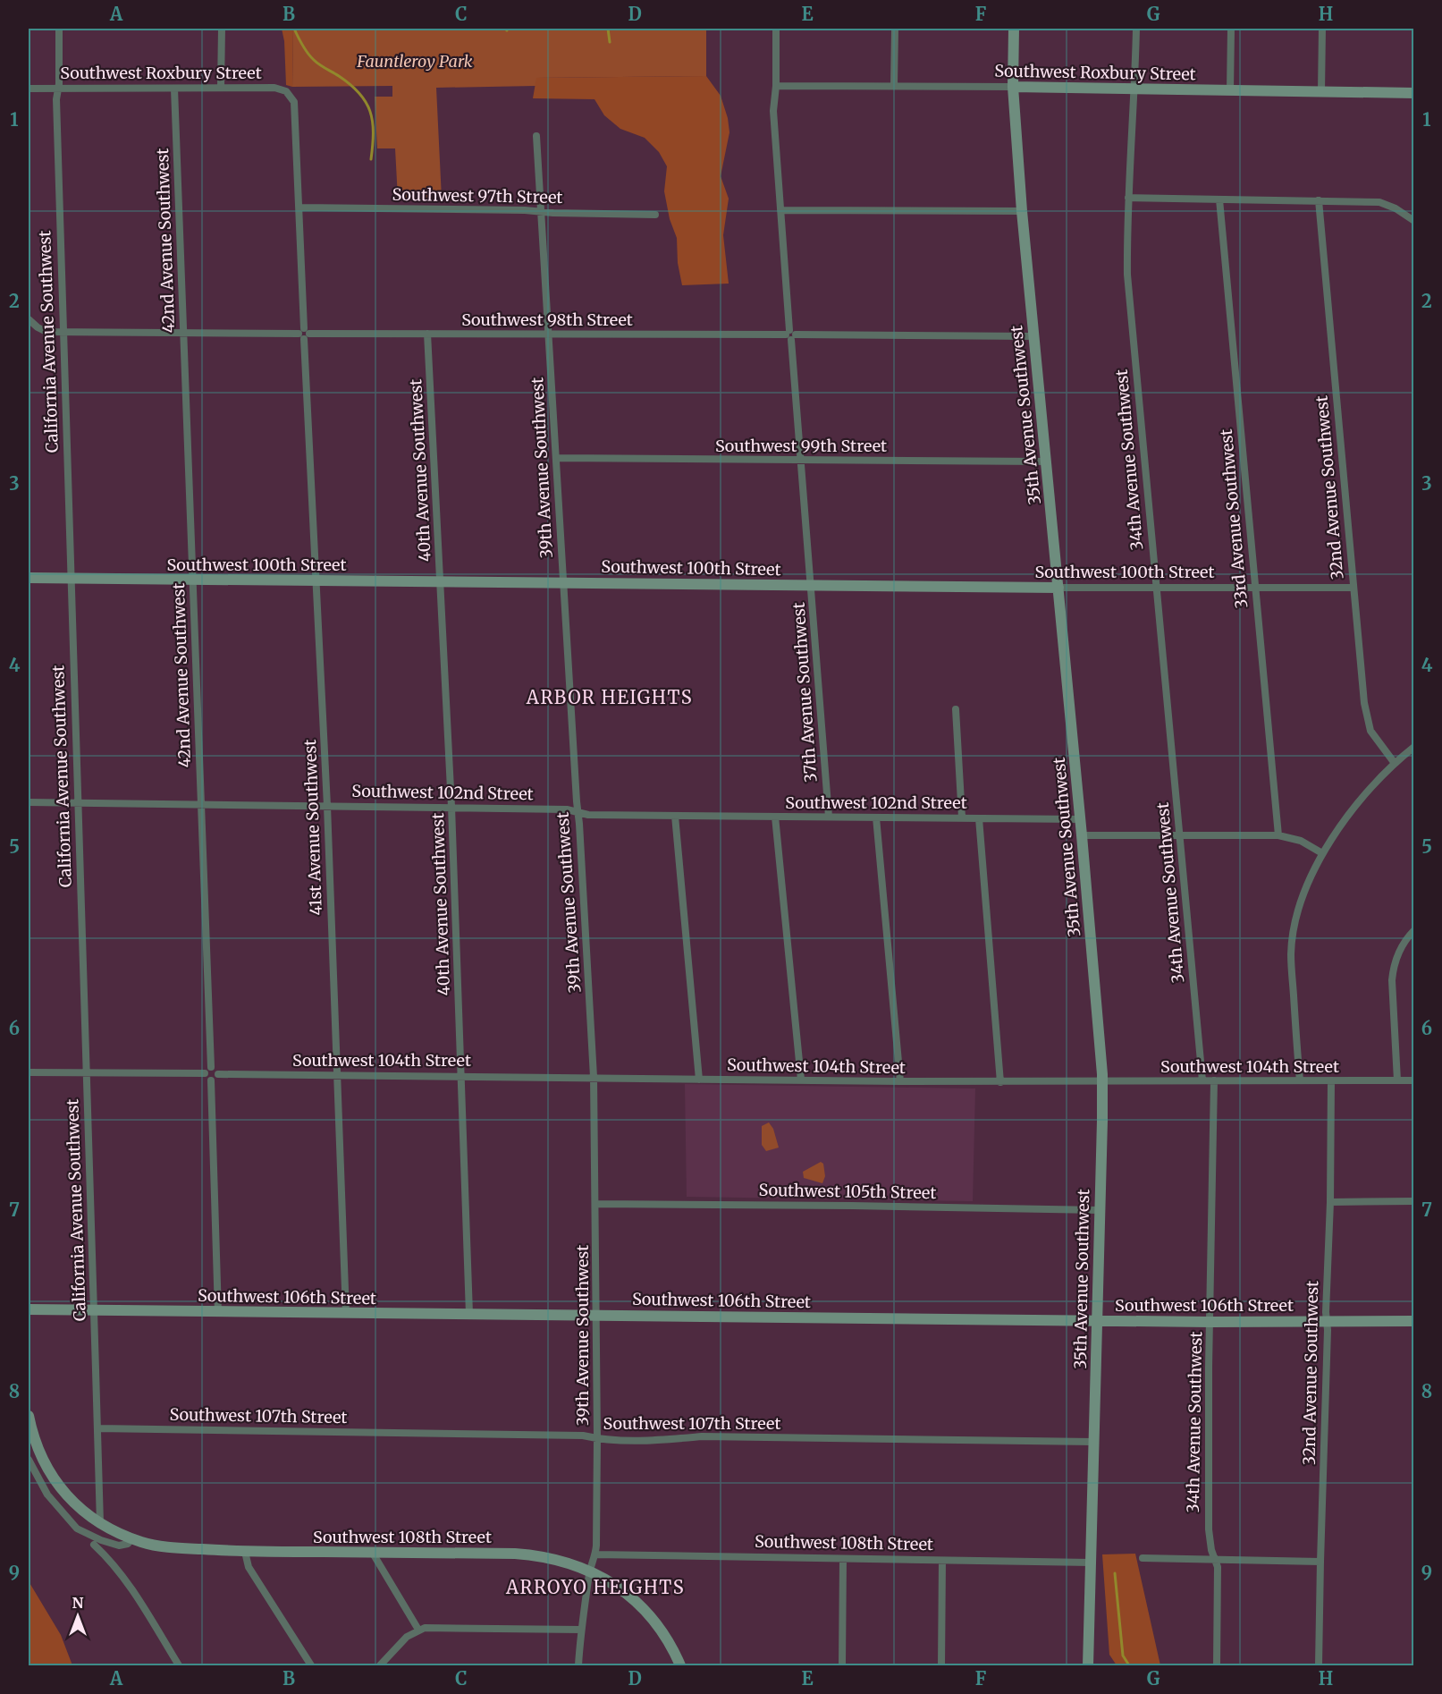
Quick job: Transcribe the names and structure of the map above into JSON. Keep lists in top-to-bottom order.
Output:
{
  "streets": {
    "street": [
      "Southwest Roxbury Street",
      "Southwest 97th Street",
      "42nd Avenue Southwest",
      "Southwest 98th Street",
      "California Avenue Southwest",
      "35th Avenue Southwest",
      "Southwest 99th Street",
      "34th Avenue Southwest",
      "39th Avenue Southwest",
      "40th Avenue Southwest",
      "32nd Avenue Southwest",
      "33rd Avenue Southwest",
      "Southwest 100th Street",
      "37th Avenue Southwest",
      "Southwest 102nd Street",
      "41st Avenue Southwest",
      "Southwest 104th Street",
      "Southwest 105th Street",
      "Southwest 106th Street",
      "Southwest 107th Street",
      "Southwest 108th Street"
    ]
  },
  "crossings": [
    ["Southwest Roxbury Street", "42nd Avenue Southwest"],
    ["Southwest Roxbury Street", "California Avenue Southwest"],
    ["Southwest Roxbury Street", "35th Avenue Southwest"],
    ["Southwest Roxbury Street", "34th Avenue Southwest"],
    ["Southwest Roxbury Street", "37th Avenue Southwest"],
    ["Southwest Roxbury Street", "41st Avenue Southwest"],
    ["Southwest 97th Street", "39th Avenue Southwest"],
    ["Southwest 97th Street", "41st Avenue Southwest"],
    ["42nd Avenue Southwest", "Southwest 98th Street"],
    ["42nd Avenue Southwest", "Southwest 100th Street"],
    ["42nd Avenue Southwest", "Southwest 102nd Street"],
    ["42nd Avenue Southwest", "Southwest 104th Street"],
    ["Southwest 98th Street", "California Avenue Southwest"],
    ["Southwest 98th Street", "35th Avenue Southwest"],
    ["Southwest 98th Street", "39th Avenue Southwest"],
    ["Southwest 98th Street", "40th Avenue Southwest"],
    ["Southwest 98th Street", "37th Avenue Southwest"],
    ["Southwest 98th Street", "41st Avenue Southwest"],
    ["California Avenue Southwest", "Southwest 100th Street"],
    ["California Avenue Southwest", "Southwest 102nd Street"],
    ["California Avenue Southwest", "Southwest 106th Street"],
    ["California Avenue Southwest", "Southwest 107th Street"],
    ["California Avenue Southwest", "Southwest 108th Street"],
    ["35th Avenue Southwest", "Southwest 99th Street"],
    ["35th Avenue Southwest", "Southwest 100th Street"],
    ["35th Avenue Southwest", "Southwest 102nd Street"],
    ["35th Avenue Southwest", "Southwest 104th Street"],
    ["35th Avenue Southwest", "Southwest 105th Street"],
    ["35th Avenue Southwest", "Southwest 106th Street"],
    ["35th Avenue Southwest", "Southwest 107th Street"],
    ["35th Avenue Southwest", "Southwest 108th Street"],
    ["Southwest 99th Street", "39th Avenue Southwest"],
    ["Southwest 99th Street", "37th Avenue Southwest"],
    ["34th Avenue Southwest", "Southwest 100th Street"],
    ["34th Avenue Southwest", "Southwest 104th Street"],
    ["34th Avenue Southwest", "Southwest 106th Street"],
    ["39th Avenue Southwest", "Southwest 100th Street"],
    ["39th Avenue Southwest", "Southwest 102nd Street"],
    ["39th Avenue Southwest", "Southwest 104th Street"],
    ["39th Avenue Southwest", "Southwest 105th Street"],
    ["39th Avenue Southwest", "Southwest 106th Street"],
    ["39th Avenue Southwest", "Southwest 107th Street"],
    ["39th Avenue Southwest", "Southwest 108th Street"],
    ["40th Avenue Southwest", "Southwest 100th Street"],
    ["40th Avenue Southwest", "Southwest 102nd Street"],
    ["40th Avenue Southwest", "Southwest 104th Street"],
    ["40th Avenue Southwest", "Southwest 106th Street"],
    ["32nd Avenue Southwest", "Southwest 100th Street"],
    ["32nd Avenue Southwest", "Southwest 104th Street"],
    ["32nd Avenue Southwest", "Southwest 106th Street"],
    ["33rd Avenue Southwest", "Southwest 100th Street"],
    ["Southwest 100th Street", "37th Avenue Southwest"],
    ["Southwest 100th Street", "41st Avenue Southwest"],
    ["37th Avenue Southwest", "Southwest 102nd Street"],
    ["Southwest 102nd Street", "41st Avenue Southwest"],
    ["41st Avenue Southwest", "Southwest 104th Street"],
    ["41st Avenue Southwest", "Southwest 106th Street"]
  ],
  "districts": ["ARBOR HEIGHTS", "ARROYO HEIGHTS"],
  "parks": ["Fauntleroy Park"],
  "north": "top",
  "grid": {
    "columns": [
      "A",
      "B",
      "C",
      "D",
      "E",
      "F",
      "G",
      "H"
    ],
    "rows": [
      "1",
      "2",
      "3",
      "4",
      "5",
      "6",
      "7",
      "8",
      "9"
    ]
  }
}
